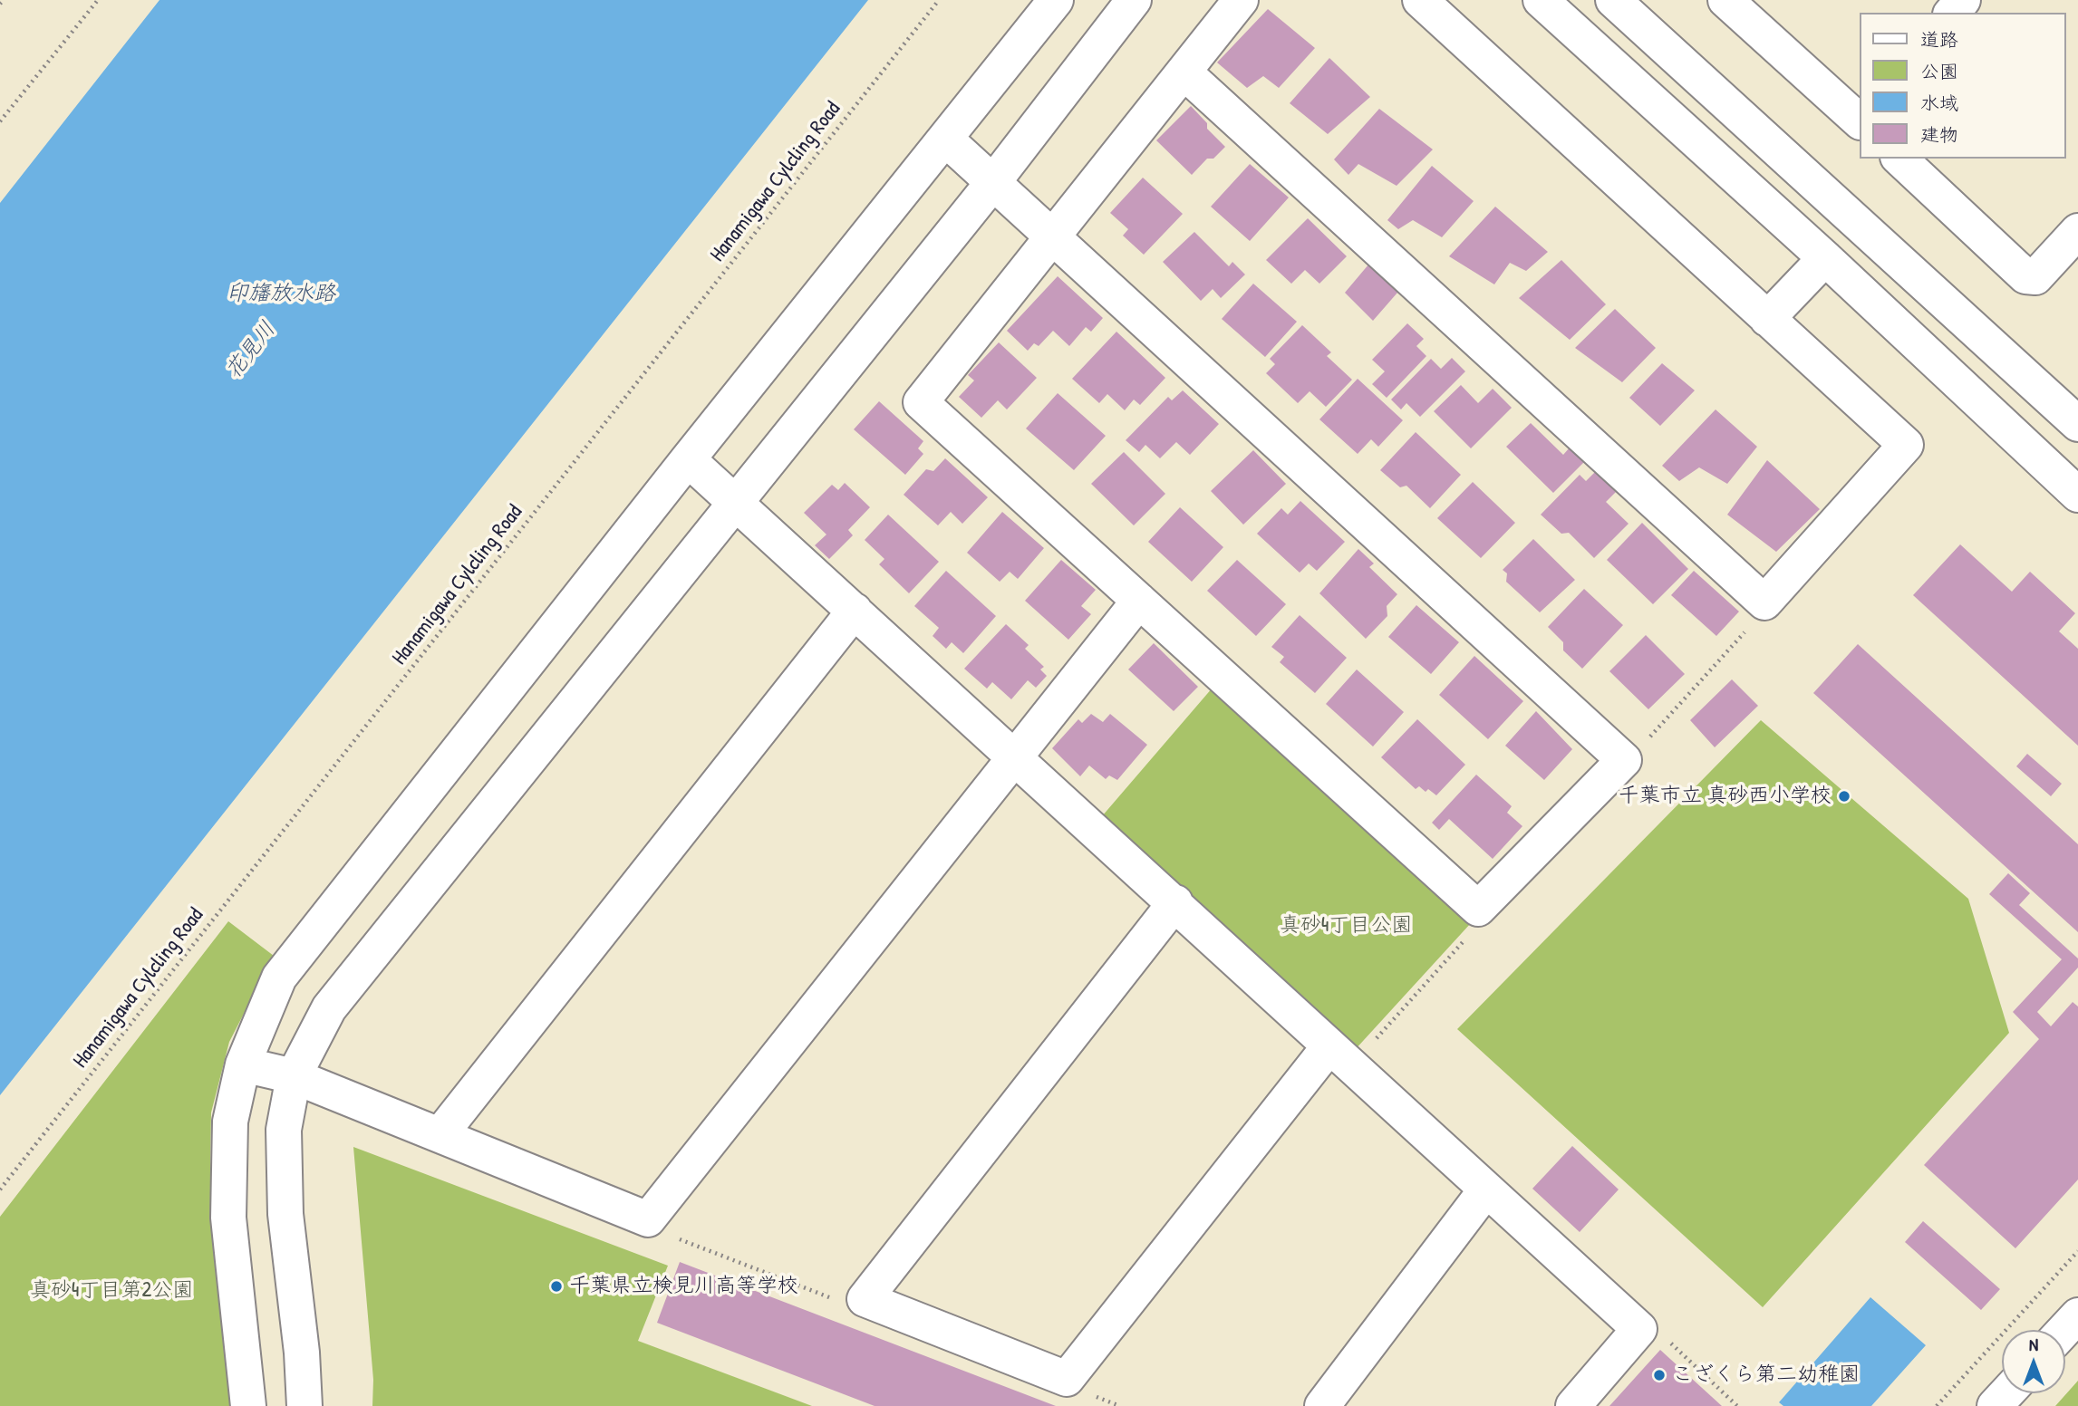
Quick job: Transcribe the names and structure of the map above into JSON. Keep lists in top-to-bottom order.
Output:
{
  "streets": {
    "path": ["Hanamigawa Cylcling Road"]
  },
  "water": ["印旛放水路", "花見川"],
  "parks": ["真砂4丁目公園", "真砂4丁目第2公園"],
  "places": ["千葉市立 真砂西小学校", "千葉県立検見川高等学校", "こざくら第二幼稚園"],
  "legend": [
    "道路",
    "公園",
    "水域",
    "建物"
  ],
  "north": "top"
}
